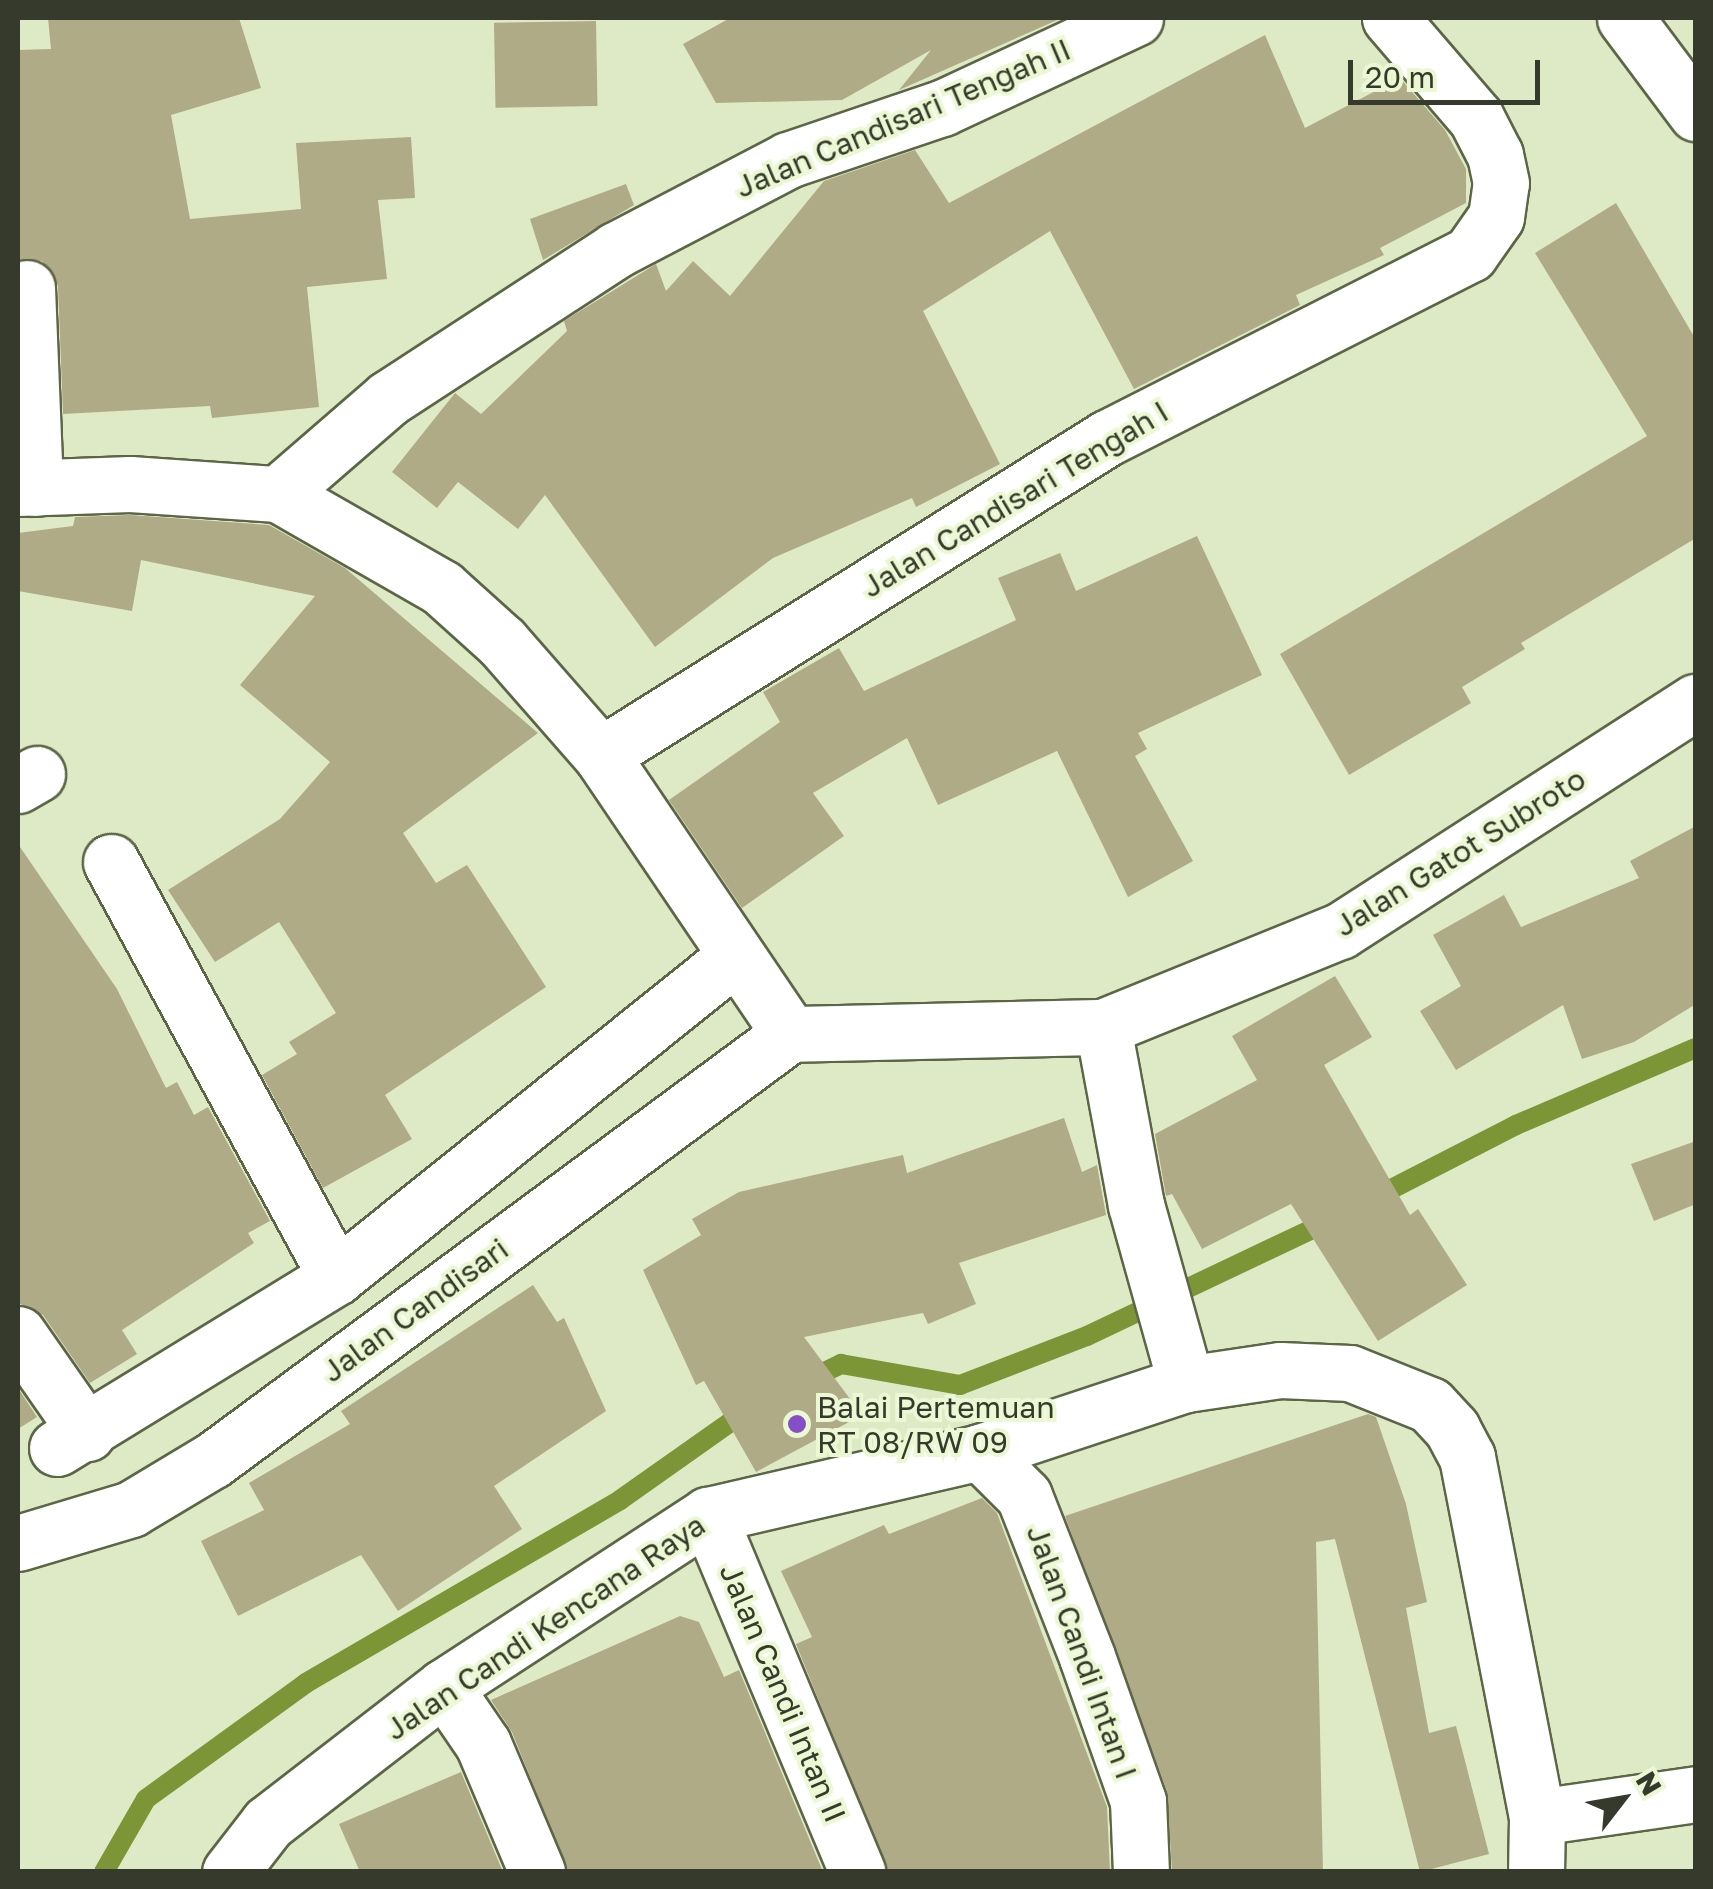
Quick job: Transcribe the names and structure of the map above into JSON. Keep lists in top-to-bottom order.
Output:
{
  "streets": {
    "street": [
      "Jalan Candisari Tengah II",
      "Jalan Candisari Tengah I",
      "Jalan Gatot Subroto",
      "Jalan Candisari",
      "Jalan Candi Kencana Raya",
      "Jalan Candi Intan I",
      "Jalan Candi Intan II"
    ]
  },
  "crossings": [
    ["Jalan Candi Kencana Raya", "Jalan Candi Intan I"],
    ["Jalan Candi Kencana Raya", "Jalan Candi Intan II"]
  ],
  "places": ["Balai Pertemuan RT 08/RW 09"],
  "scale_bar": "20 m",
  "north": "top right"
}
